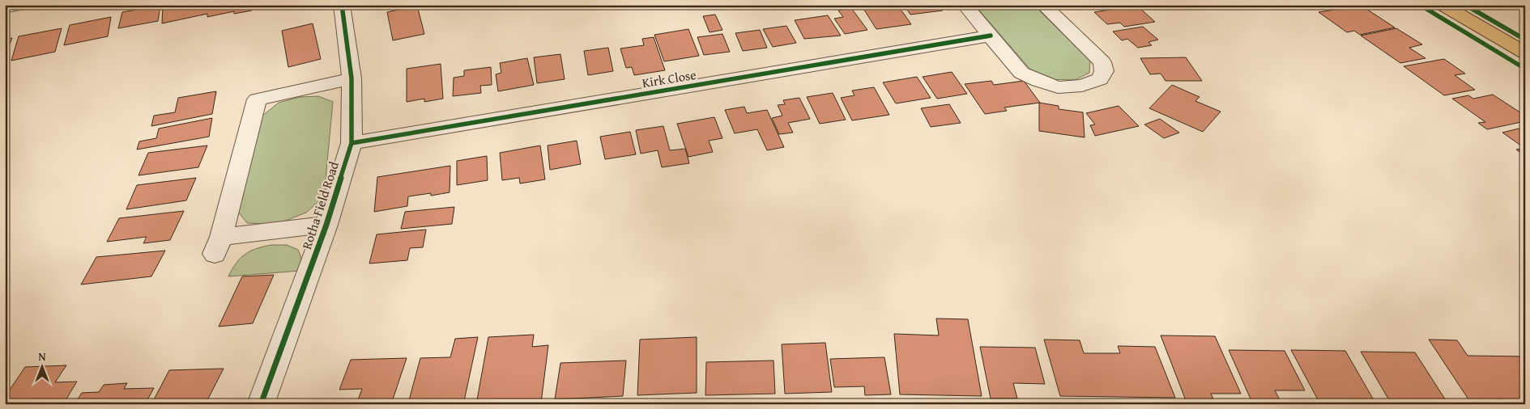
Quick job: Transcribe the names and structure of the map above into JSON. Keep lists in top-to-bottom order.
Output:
{
  "streets": {
    "street": ["Kirk Close", "Rotha Field Road"]
  },
  "crossings": [
    ["Kirk Close", "Rotha Field Road"]
  ],
  "north": "top"
}
